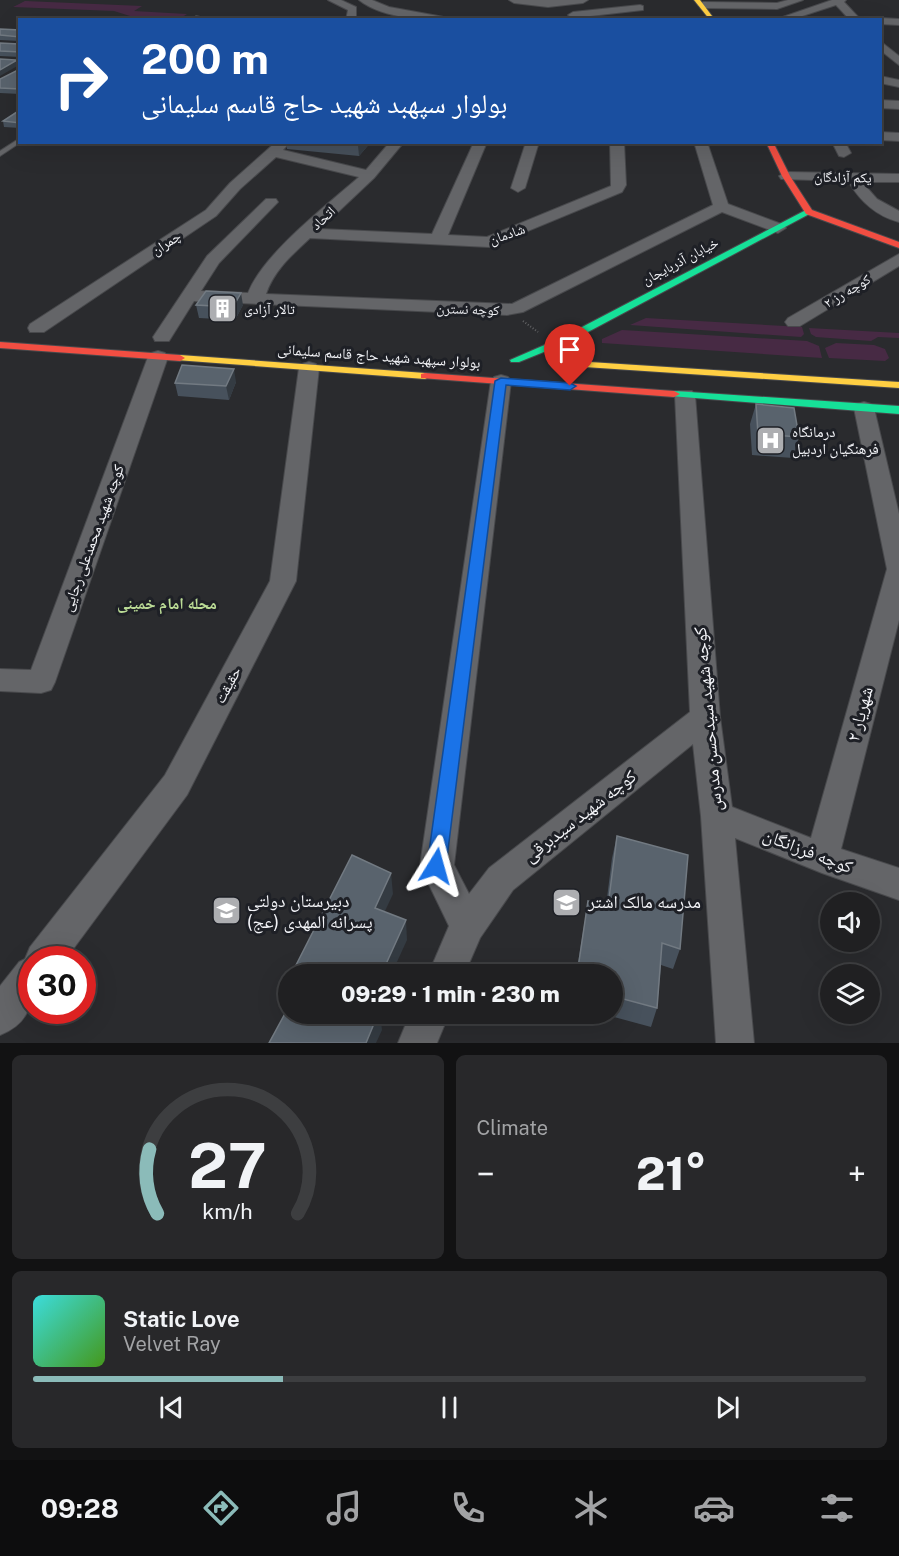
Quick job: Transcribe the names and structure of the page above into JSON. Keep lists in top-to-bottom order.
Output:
{
  "streets": {
    "main road": ["خیابان آذربایجان", "بولوار سپهبد شهید حاج قاسم سلیمانی"],
    "street": [
      "یکم آزادگان",
      "اتحاد",
      "شادمان",
      "چمران",
      "کوچه رز ۲",
      "کوچه نسترن",
      "کوچه شهید محمدعلی رجایی",
      "حقیقت",
      "شهریار ۲",
      "کوچه شهید سیدحسن مدرس",
      "کوچه شهید سیدبرقی",
      "کوچه فرزانگان"
    ]
  },
  "crossings": [
    ["اتحاد", "شادمان"],
    ["اتحاد", "کوچه نسترن"],
    ["خیابان آذربایجان", "بولوار سپهبد شهید حاج قاسم سلیمانی"],
    ["بولوار سپهبد شهید حاج قاسم سلیمانی", "کوچه شهید محمدعلی رجایی"],
    ["بولوار سپهبد شهید حاج قاسم سلیمانی", "حقیقت"],
    ["بولوار سپهبد شهید حاج قاسم سلیمانی", "شهریار ۲"],
    ["بولوار سپهبد شهید حاج قاسم سلیمانی", "کوچه شهید سیدحسن مدرس"],
    ["شهریار ۲", "کوچه فرزانگان"],
    ["کوچه شهید سیدحسن مدرس", "کوچه شهید سیدبرقی"],
    ["کوچه شهید سیدحسن مدرس", "کوچه فرزانگان"]
  ],
  "districts": ["محله امام خمینی"],
  "places": {
    "building": ["تالار آزادی"],
    "hospital": ["درمانگاه فرهنگیان اردبیل"],
    "school or university": ["مدرسه مالک اشتر", "دبیرستان دولتی پسرانه المهدی (عج)"]
  },
  "page": {
    "turn": ["200 m", "بولوار سپهبد شهید حاج قاسم سلیمانی"],
    "limit": "30",
    "trip": "09:29 · 1 min · 230 m",
    "tile": "Climate",
    "heat": ["−", "21°", "+"],
    "song": ["Static Love", "Velvet Ray"],
    "tabs": "09:28",
    "gauge": ["27", "km/h"]
  }
}
